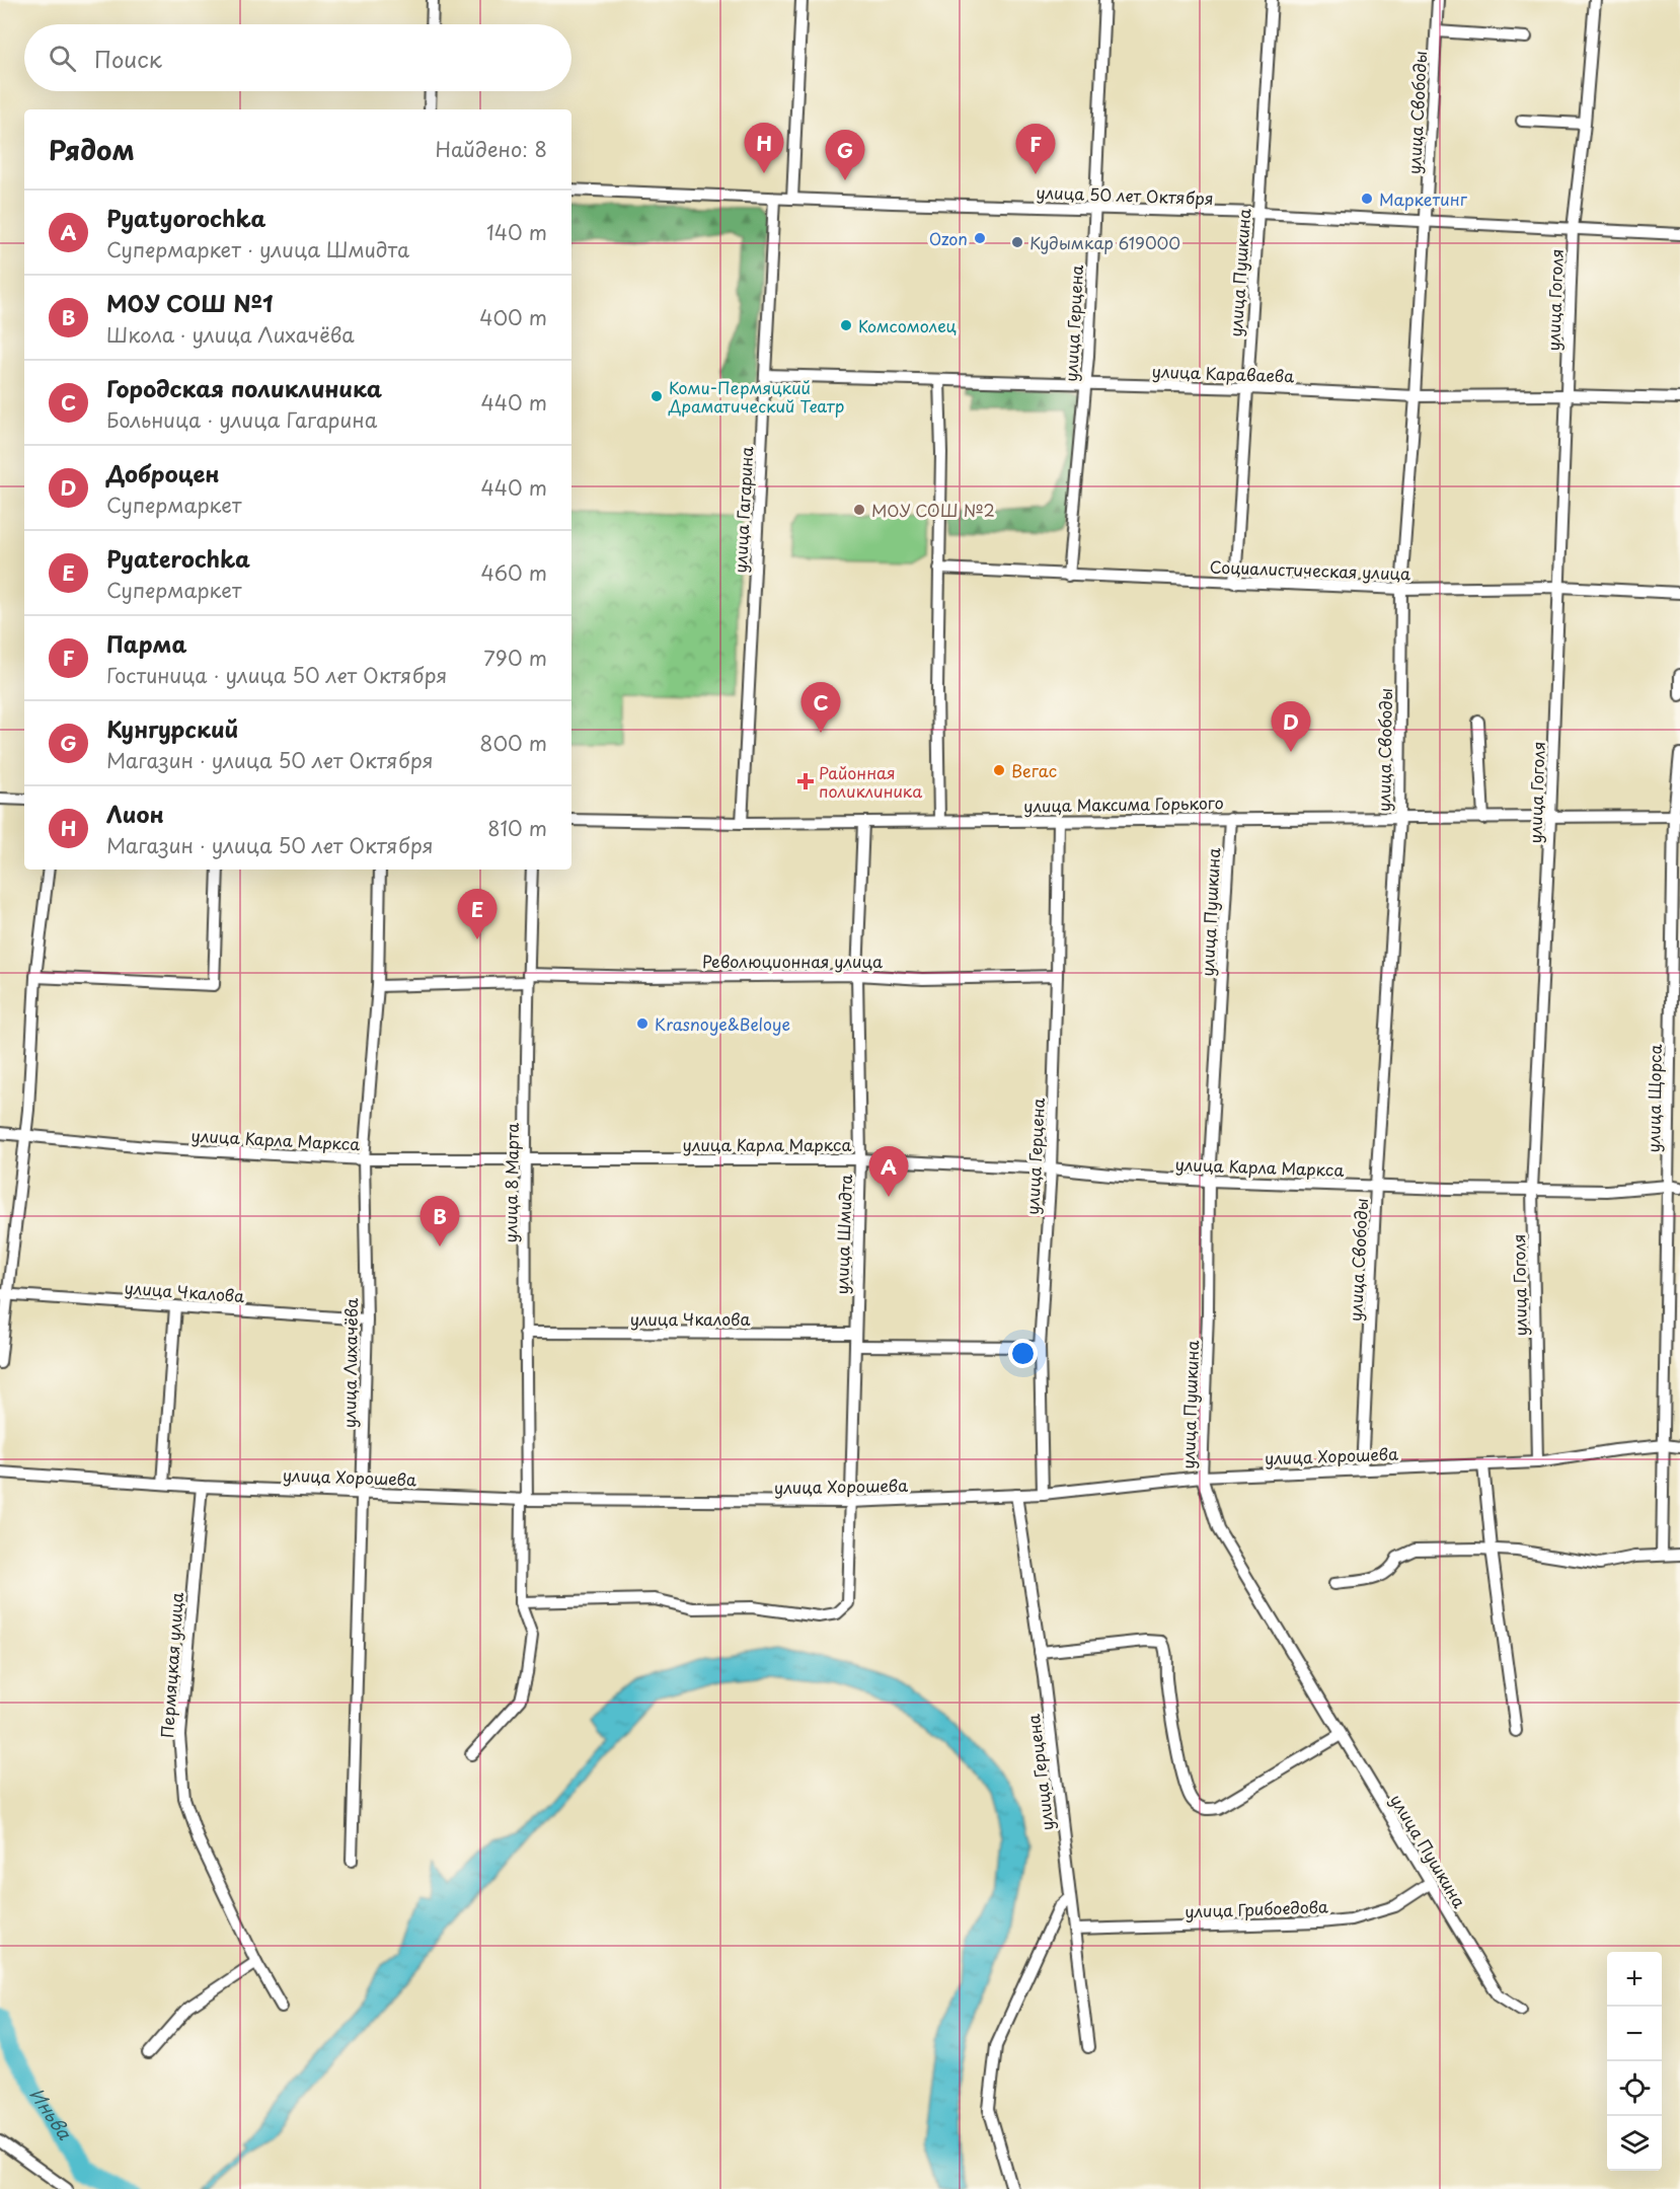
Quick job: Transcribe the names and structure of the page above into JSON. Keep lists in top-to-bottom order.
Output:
{
  "streets": {
    "street": [
      "улица Свободы",
      "улица 50 лет Октября",
      "улица Пушкина",
      "улица Гоголя",
      "улица Герцена",
      "улица Караваева",
      "улица Гагарина",
      "Социалистическая улица",
      "улица Максима Горького",
      "Революционная улица",
      "улица Щорса",
      "улица Карла Маркса",
      "улица 8 Марта",
      "улица Шмидта",
      "улица Чкалова",
      "улица Лихачёва",
      "улица Хорошева",
      "Пермяцкая улица",
      "улица Грибоедова"
    ]
  },
  "crossings": [
    ["улица Свободы", "улица 50 лет Октября"],
    ["улица Свободы", "улица Караваева"],
    ["улица Свободы", "Социалистическая улица"],
    ["улица Свободы", "улица Максима Горького"],
    ["улица Свободы", "улица Карла Маркса"],
    ["улица Свободы", "улица Хорошева"],
    ["улица 50 лет Октября", "улица Пушкина"],
    ["улица 50 лет Октября", "улица Гоголя"],
    ["улица 50 лет Октября", "улица Герцена"],
    ["улица 50 лет Октября", "улица Гагарина"],
    ["улица Пушкина", "улица Караваева"],
    ["улица Пушкина", "Социалистическая улица"],
    ["улица Пушкина", "улица Максима Горького"],
    ["улица Пушкина", "улица Карла Маркса"],
    ["улица Пушкина", "улица Хорошева"],
    ["улица Пушкина", "улица Грибоедова"],
    ["улица Гоголя", "улица Караваева"],
    ["улица Гоголя", "Социалистическая улица"],
    ["улица Гоголя", "улица Максима Горького"],
    ["улица Гоголя", "улица Карла Маркса"],
    ["улица Гоголя", "улица Хорошева"],
    ["улица Герцена", "улица Караваева"],
    ["улица Герцена", "Социалистическая улица"],
    ["улица Герцена", "улица Максима Горького"],
    ["улица Герцена", "Революционная улица"],
    ["улица Герцена", "улица Карла Маркса"],
    ["улица Герцена", "улица Чкалова"],
    ["улица Герцена", "улица Хорошева"],
    ["улица Герцена", "улица Грибоедова"],
    ["улица Караваева", "улица Гагарина"],
    ["улица Гагарина", "улица Максима Горького"],
    ["улица Максима Горького", "улица Щорса"],
    ["улица Максима Горького", "улица Шмидта"],
    ["Революционная улица", "улица 8 Марта"],
    ["Революционная улица", "улица Шмидта"],
    ["Революционная улица", "улица Лихачёва"],
    ["улица Щорса", "улица Карла Маркса"],
    ["улица Щорса", "улица Хорошева"],
    ["улица Карла Маркса", "улица 8 Марта"],
    ["улица Карла Маркса", "улица Шмидта"],
    ["улица Карла Маркса", "улица Лихачёва"],
    ["улица 8 Марта", "улица Шмидта"],
    ["улица 8 Марта", "улица Чкалова"],
    ["улица 8 Марта", "улица Хорошева"],
    ["улица Шмидта", "улица Чкалова"],
    ["улица Шмидта", "улица Хорошева"],
    ["улица Чкалова", "улица Лихачёва"],
    ["улица Лихачёва", "улица Хорошева"],
    ["улица Хорошева", "Пермяцкая улица"]
  ],
  "water": ["Иньва"],
  "places": {
    "other": [
      "Маркетинг",
      "Ozon",
      "Кудымкар 619000",
      "Комсомолец",
      "Коми-Пермяцкий Драматический Театр",
      "МОУ СОШ №2",
      "Вегас",
      "Krasnoye&Beloye"
    ],
    "health": ["Районная поликлиника"]
  },
  "page": {
    "search": "Поиск",
    "heading": ["Рядом", "Найдено: 8"],
    "pins": [
      "H",
      "F",
      "G",
      "C",
      "D",
      "E",
      "A",
      "B"
    ],
    "list": [
      {
        "mark": "A",
        "name": "Pyatyorochka",
        "note": "Супермаркет · улица Шмидта",
        "value": "140 m"
      },
      {
        "mark": "B",
        "name": "МОУ СОШ №1",
        "note": "Школа · улица Лихачёва",
        "value": "400 m"
      },
      {
        "mark": "C",
        "name": "Городская поликлиника",
        "note": "Больница · улица Гагарина",
        "value": "440 m"
      },
      {
        "mark": "D",
        "name": "Доброцен",
        "note": "Супермаркет",
        "value": "440 m"
      },
      {
        "mark": "E",
        "name": "Pyaterochka",
        "note": "Супермаркет",
        "value": "460 m"
      },
      {
        "mark": "F",
        "name": "Парма",
        "note": "Гостиница · улица 50 лет Октября",
        "value": "790 m"
      },
      {
        "mark": "G",
        "name": "Кунгурский",
        "note": "Магазин · улица 50 лет Октября",
        "value": "800 m"
      },
      {
        "mark": "H",
        "name": "Лион",
        "note": "Магазин · улица 50 лет Октября",
        "value": "810 m"
      }
    ],
    "map_buttons": ["+", "−"]
  }
}
